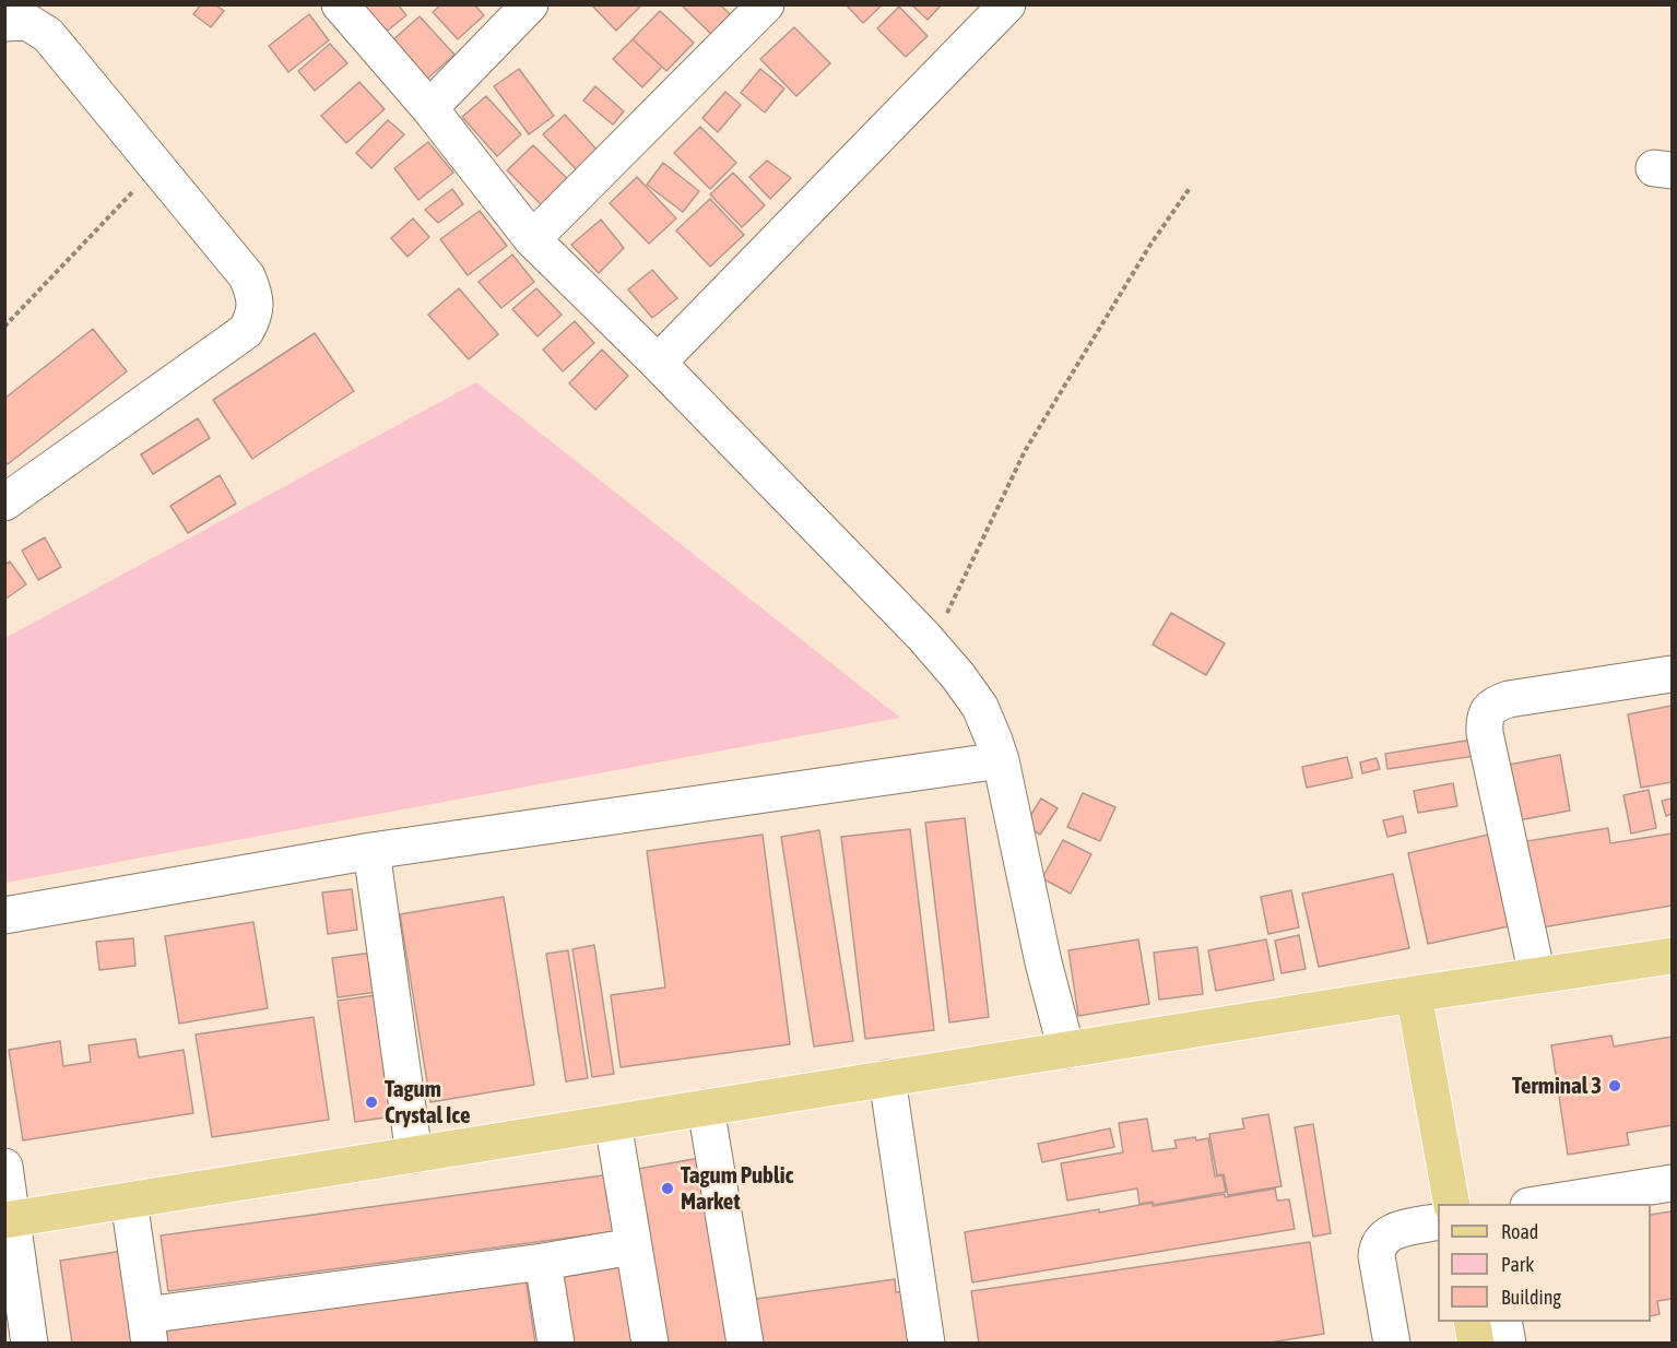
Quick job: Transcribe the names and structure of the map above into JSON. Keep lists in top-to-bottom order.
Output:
{
  "places": ["Terminal 3", "Tagum Crystal Ice", "Tagum Public Market"],
  "legend": ["Road", "Park", "Building"]
}
